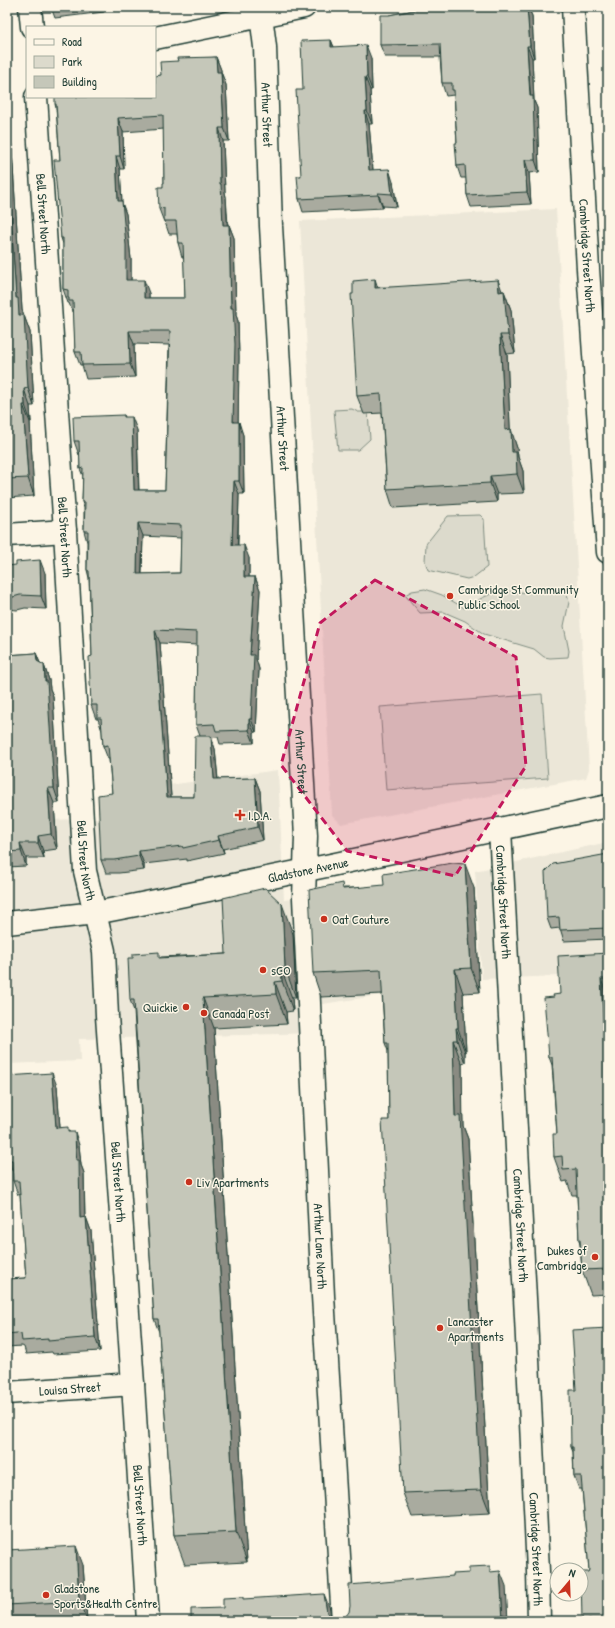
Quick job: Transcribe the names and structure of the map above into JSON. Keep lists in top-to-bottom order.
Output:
{
  "streets": {
    "street": [
      "Arthur Street",
      "Bell Street North",
      "Cambridge Street North",
      "Gladstone Avenue",
      "Arthur Lane North",
      "Louisa Street"
    ]
  },
  "crossings": [
    ["Arthur Street", "Gladstone Avenue"],
    ["Arthur Street", "Arthur Lane North"],
    ["Bell Street North", "Gladstone Avenue"],
    ["Bell Street North", "Louisa Street"],
    ["Cambridge Street North", "Gladstone Avenue"],
    ["Gladstone Avenue", "Arthur Lane North"]
  ],
  "places": {
    "other": [
      "Cambridge St Community Public School",
      "Oat Couture",
      "sCO",
      "Quickie",
      "Canada Post",
      "Liv Apartments",
      "Dukes of Cambridge",
      "Lancaster Apartments",
      "Gladstone Sports&Health Centre"
    ],
    "health": ["I.D.A."]
  },
  "legend": ["Road", "Park", "Building"],
  "north": "top"
}
